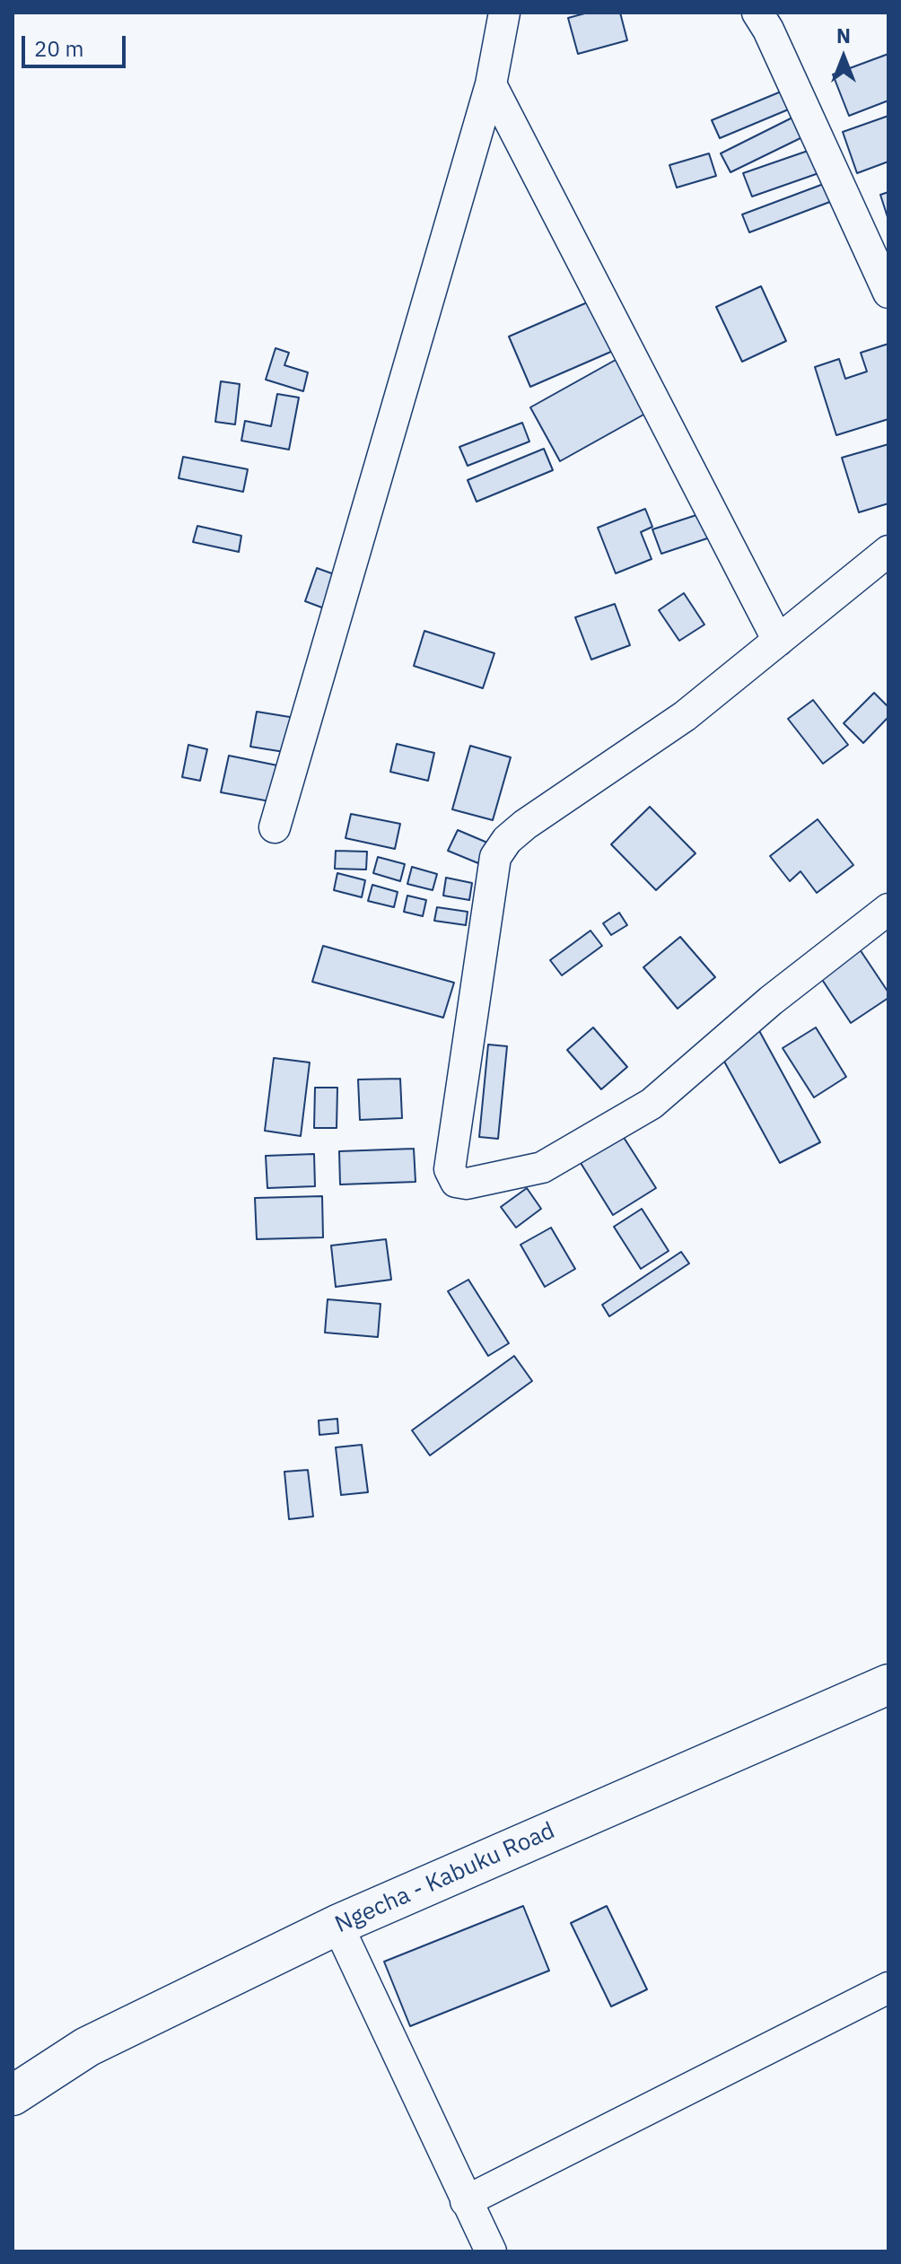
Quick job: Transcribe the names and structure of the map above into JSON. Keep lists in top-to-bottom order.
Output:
{
  "streets": {
    "street": ["Ngecha - Kabuku Road"]
  },
  "scale_bar": "20 m",
  "north": "top"
}
